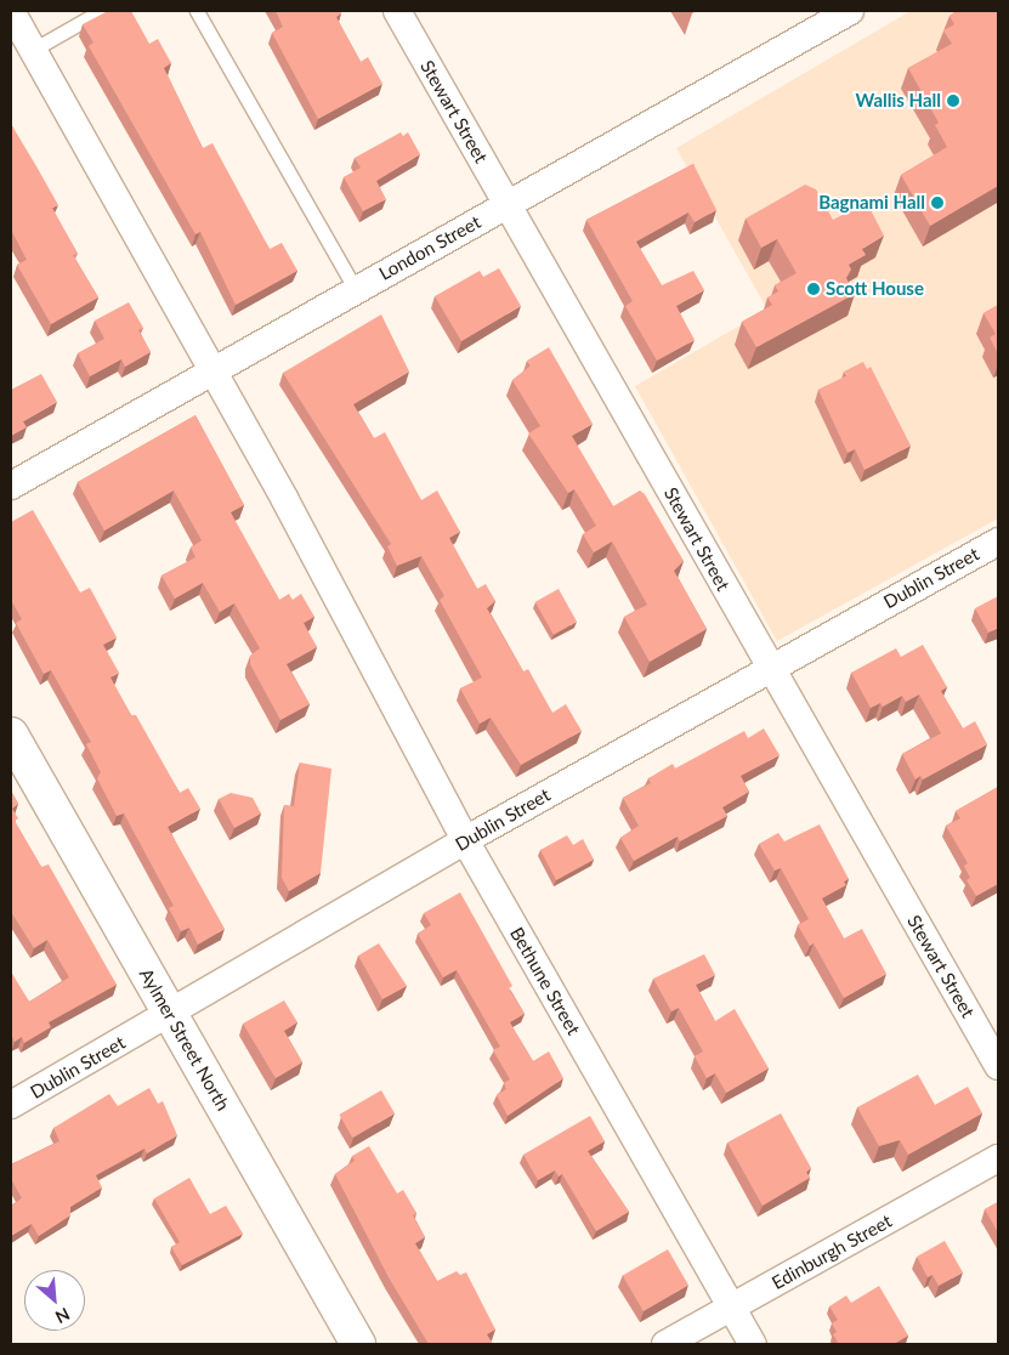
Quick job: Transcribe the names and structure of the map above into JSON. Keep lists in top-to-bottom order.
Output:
{
  "streets": {
    "street": [
      "Stewart Street",
      "London Street",
      "Dublin Street",
      "Bethune Street",
      "Aylmer Street North",
      "Edinburgh Street"
    ]
  },
  "crossings": [
    ["Stewart Street", "London Street"],
    ["Stewart Street", "Dublin Street"],
    ["London Street", "Bethune Street"],
    ["Dublin Street", "Bethune Street"],
    ["Dublin Street", "Aylmer Street North"],
    ["Bethune Street", "Edinburgh Street"]
  ],
  "places": ["Wallis Hall", "Bagnami Hall", "Scott House"],
  "north": "bottom right"
}
